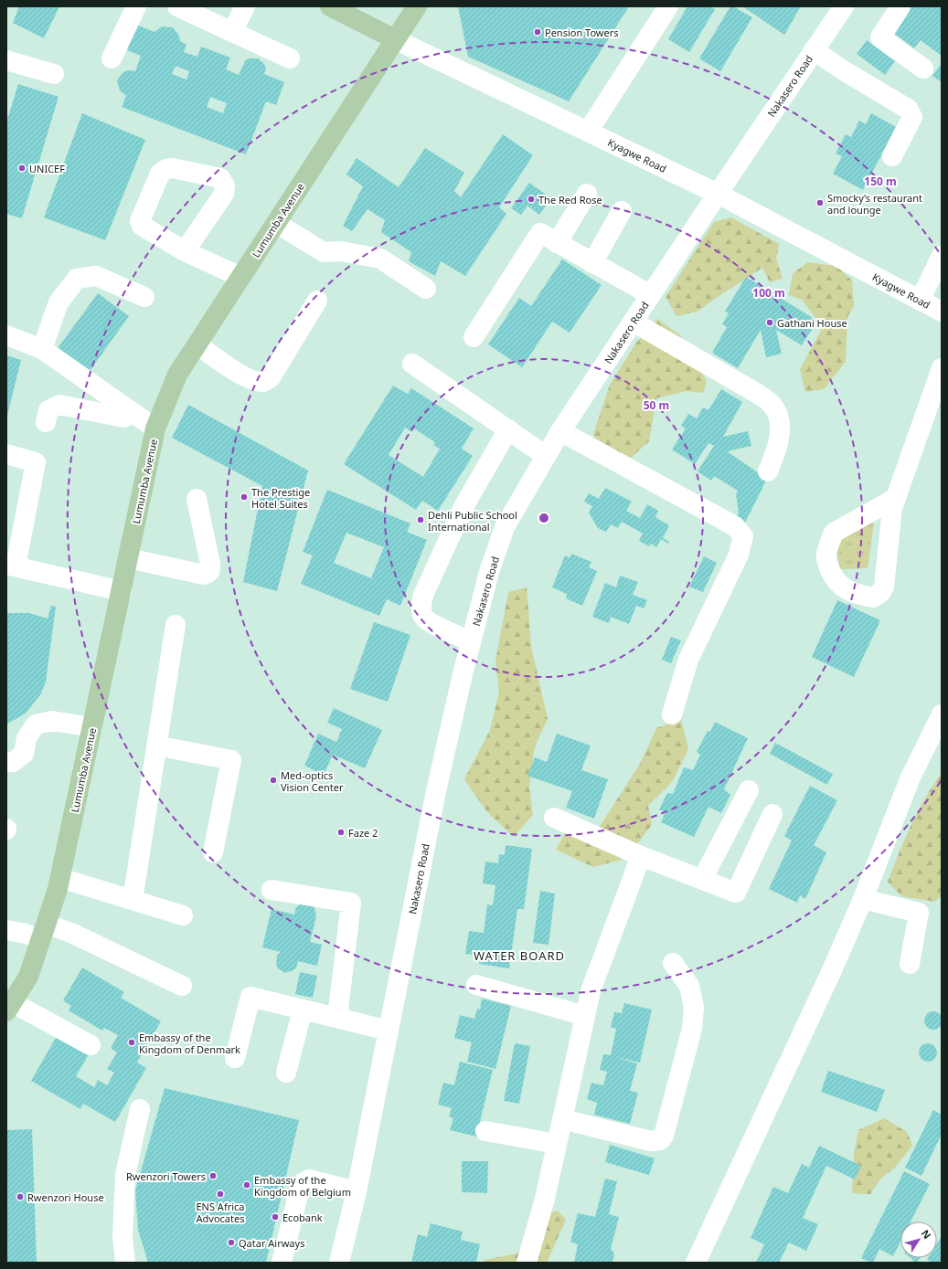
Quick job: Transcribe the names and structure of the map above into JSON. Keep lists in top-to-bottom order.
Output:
{
  "streets": {
    "main road": ["Kyagwe Road", "Lumumba Avenue"],
    "street": ["Nakasero Road"]
  },
  "crossings": [
    ["Nakasero Road", "Kyagwe Road"],
    ["Kyagwe Road", "Lumumba Avenue"]
  ],
  "districts": ["WATER BOARD"],
  "places": [
    "Pension Towers",
    "UNICEF",
    "The Red Rose",
    "Smocky’s restaurant and lounge",
    "Gathani House",
    "The Prestige Hotel Suites",
    "Dehli Public School International",
    "Med-optics Vision Center",
    "Faze 2",
    "Embassy of the Kingdom of Denmark",
    "Rwenzori Towers",
    "Embassy of the Kingdom of Belgium",
    "ENS Africa Advocates",
    "Rwenzori House",
    "Ecobank",
    "Qatar Airways"
  ],
  "north": "top right",
  "rings": ["150 m", "100 m", "50 m"]
}
